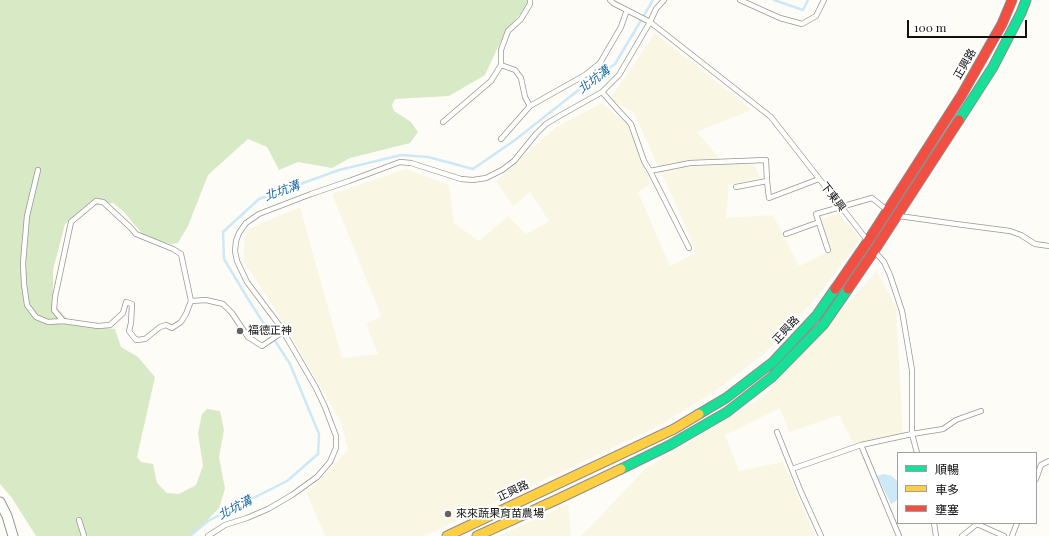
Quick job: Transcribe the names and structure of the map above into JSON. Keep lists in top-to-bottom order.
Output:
{
  "streets": {
    "main road": ["正興路"],
    "lane": ["下東興"]
  },
  "crossings": [
    ["正興路", "下東興"]
  ],
  "water": ["北坑溝"],
  "places": ["福德正神", "來來蔬果育苗農場"],
  "legend": ["順暢", "車多", "壅塞"],
  "scale_bar": "100 m"
}
